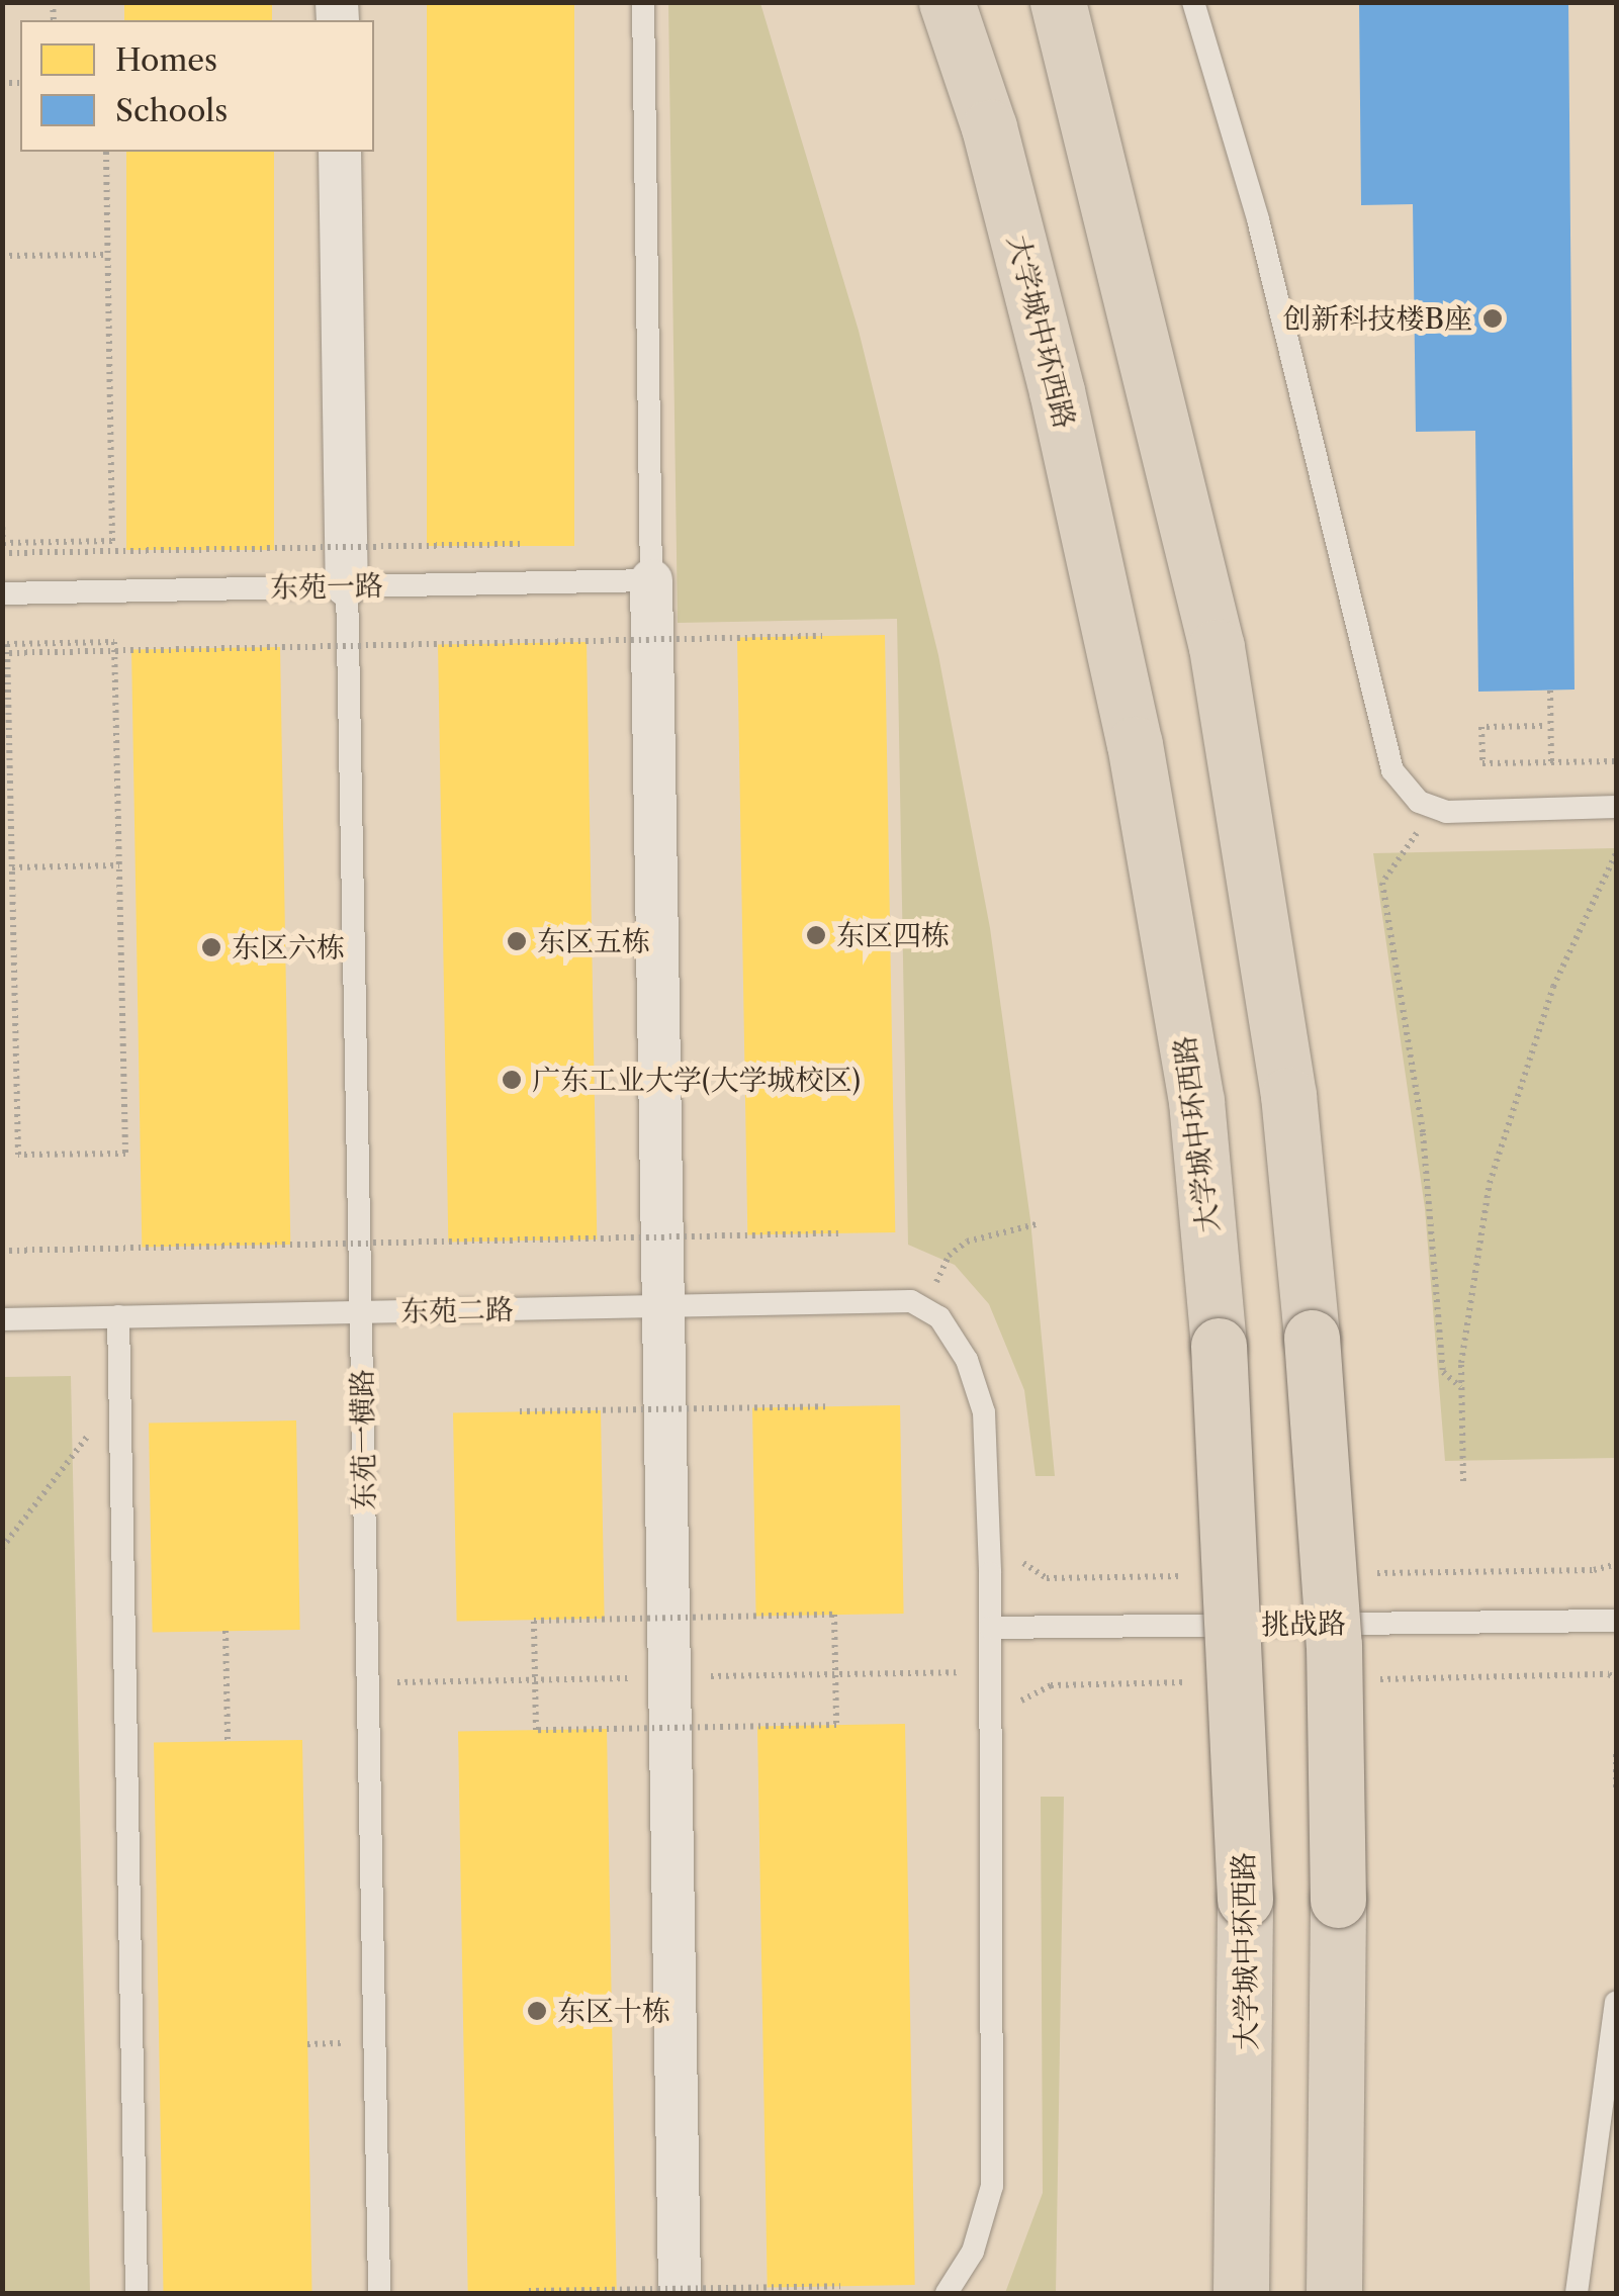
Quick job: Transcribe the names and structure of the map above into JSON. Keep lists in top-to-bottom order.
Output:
{
  "streets": {
    "main road": ["大学城中环西路"],
    "lane": [
      "东苑一路",
      "东苑二路",
      "东苑一横路",
      "挑战路"
    ]
  },
  "crossings": [
    ["东苑一路", "东苑一横路"],
    ["东苑二路", "东苑一横路"],
    ["东苑二路", "挑战路"]
  ],
  "places": [
    "创新科技楼B座",
    "东区四栋",
    "东区五栋",
    "东区六栋",
    "广东工业大学(大学城校区)",
    "东区十栋"
  ],
  "legend": ["Homes", "Schools"]
}
